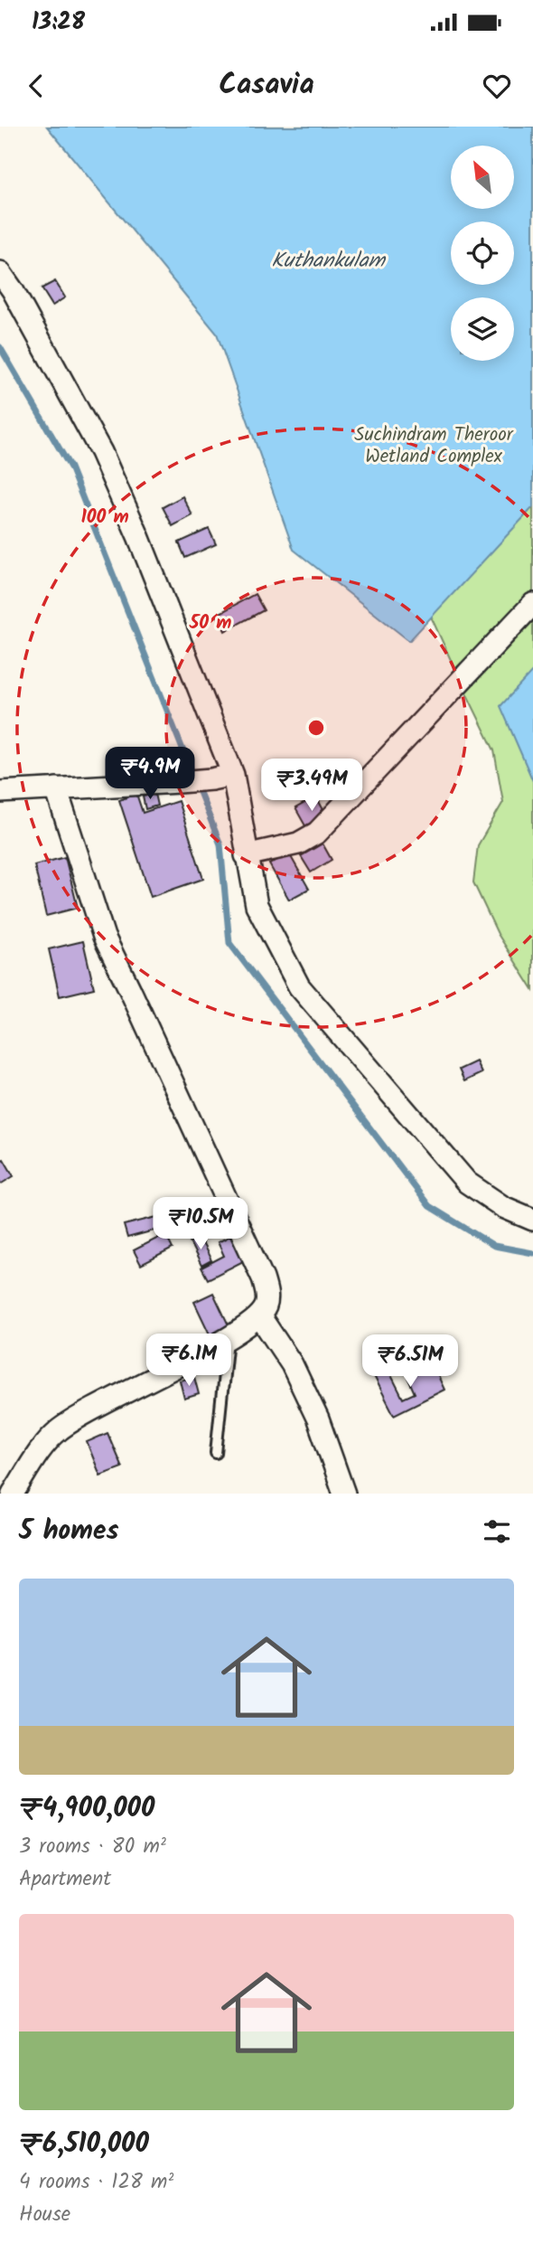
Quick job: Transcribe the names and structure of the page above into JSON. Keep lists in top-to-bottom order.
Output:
{
  "water": ["Kuthankulam"],
  "parks": ["Suchindram Theroor Wetland Complex"],
  "north": "top left",
  "page": {
    "status": "13:28",
    "header": "Casavia",
    "price": [
      "₹4.9M",
      "₹3.49M",
      "₹10.5M",
      "₹6.1M",
      "₹6.51M"
    ],
    "heading": "5 homes",
    "list": [
      {
        "name": "₹4,900,000",
        "note": "3 rooms · 80 m² · Apartment"
      },
      {
        "name": "₹6,510,000",
        "note": "4 rooms · 128 m² · House"
      }
    ]
  },
  "rings": ["100 m", "50 m"]
}
